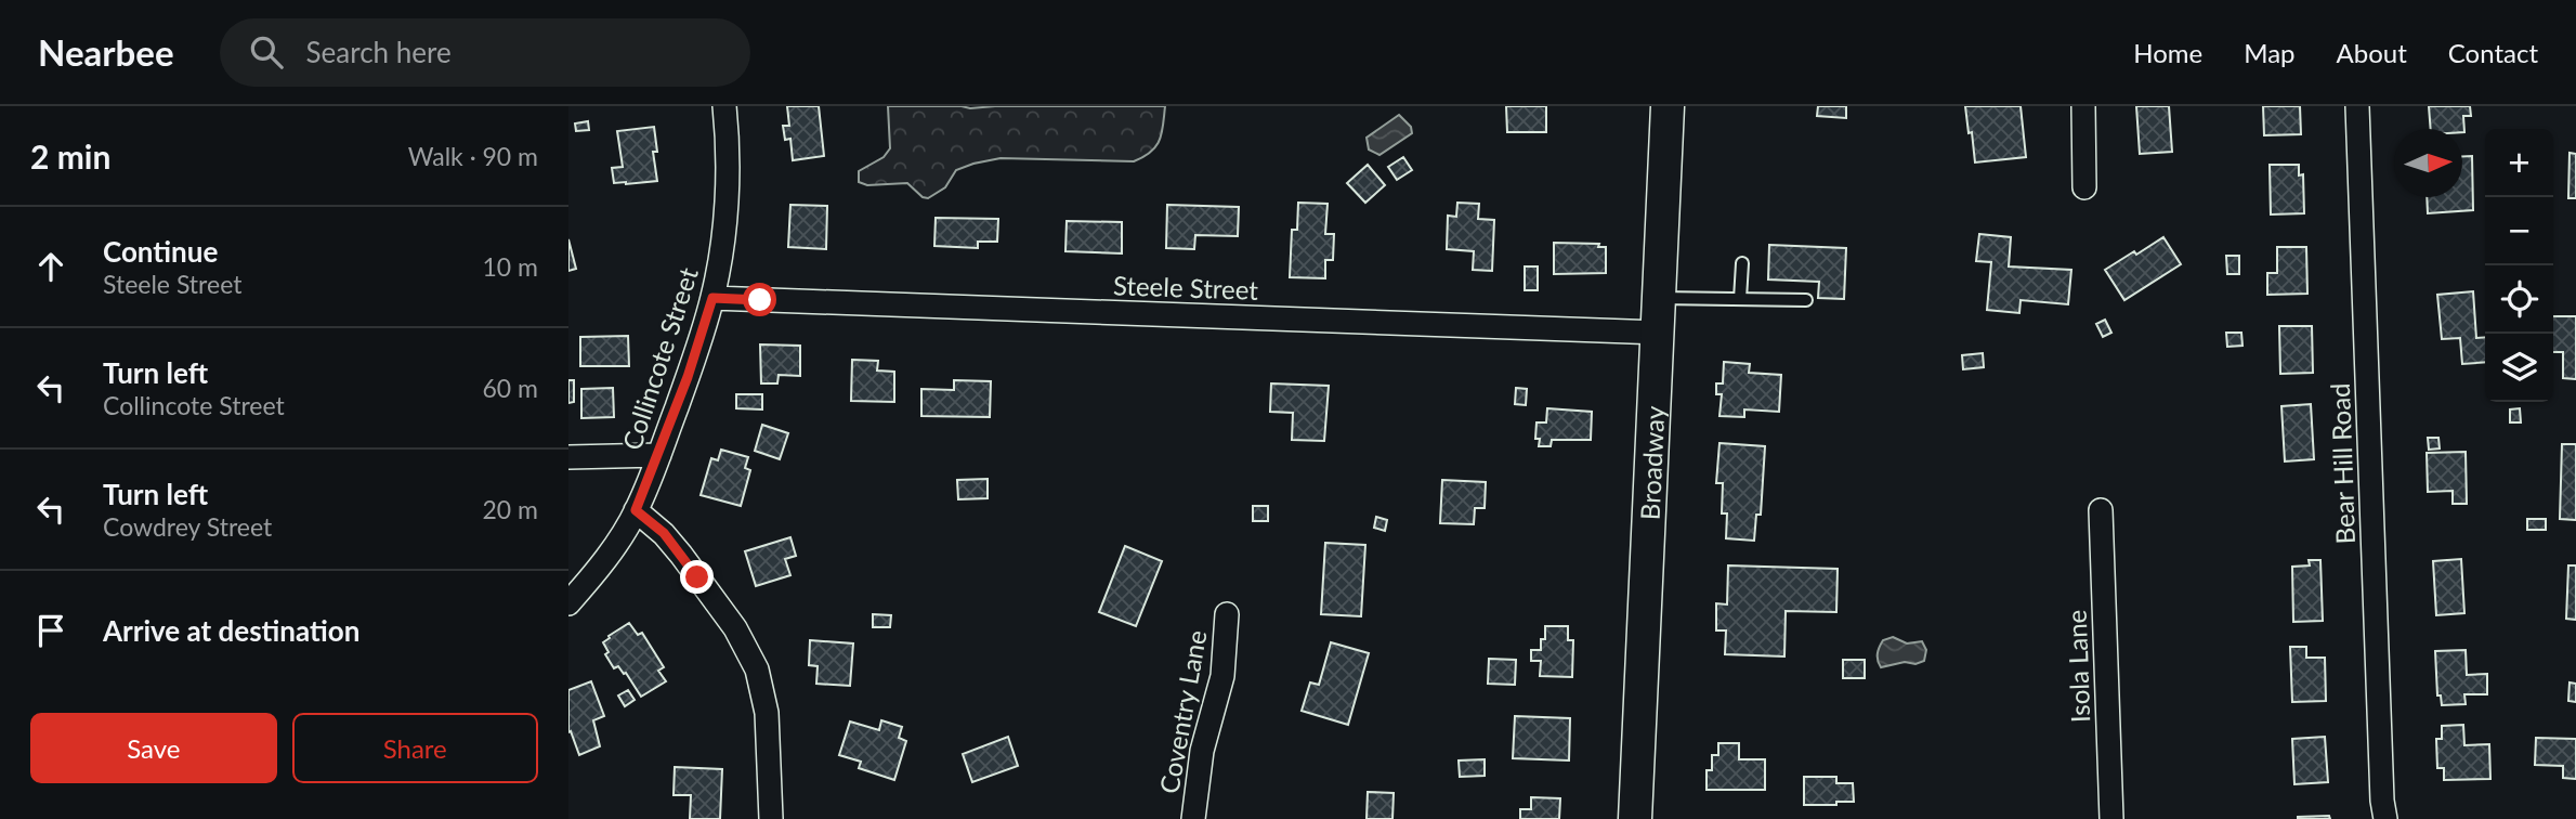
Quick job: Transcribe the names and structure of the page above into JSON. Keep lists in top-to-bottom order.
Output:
{
  "streets": {
    "main road": ["Broadway"],
    "street": [
      "Steele Street",
      "Collincote Street",
      "Bear Hill Road",
      "Isola Lane",
      "Coventry Lane"
    ]
  },
  "crossings": [
    ["Steele Street", "Collincote Street"],
    ["Steele Street", "Broadway"]
  ],
  "north": "right",
  "page": {
    "header": "Nearbee",
    "search": "Search here",
    "nav": [
      "Home",
      "Map",
      "About",
      "Contact"
    ],
    "heading": ["2 min", "Walk · 90 m"],
    "map_buttons": ["+", "−"],
    "list": [
      ["Continue", "Steele Street", "10 m"],
      ["Turn left", "Collincote Street", "60 m"],
      ["Turn left", "Cowdrey Street", "20 m"],
      "Arrive at destination"
    ],
    "buttons": ["Save", "Share"]
  }
}
